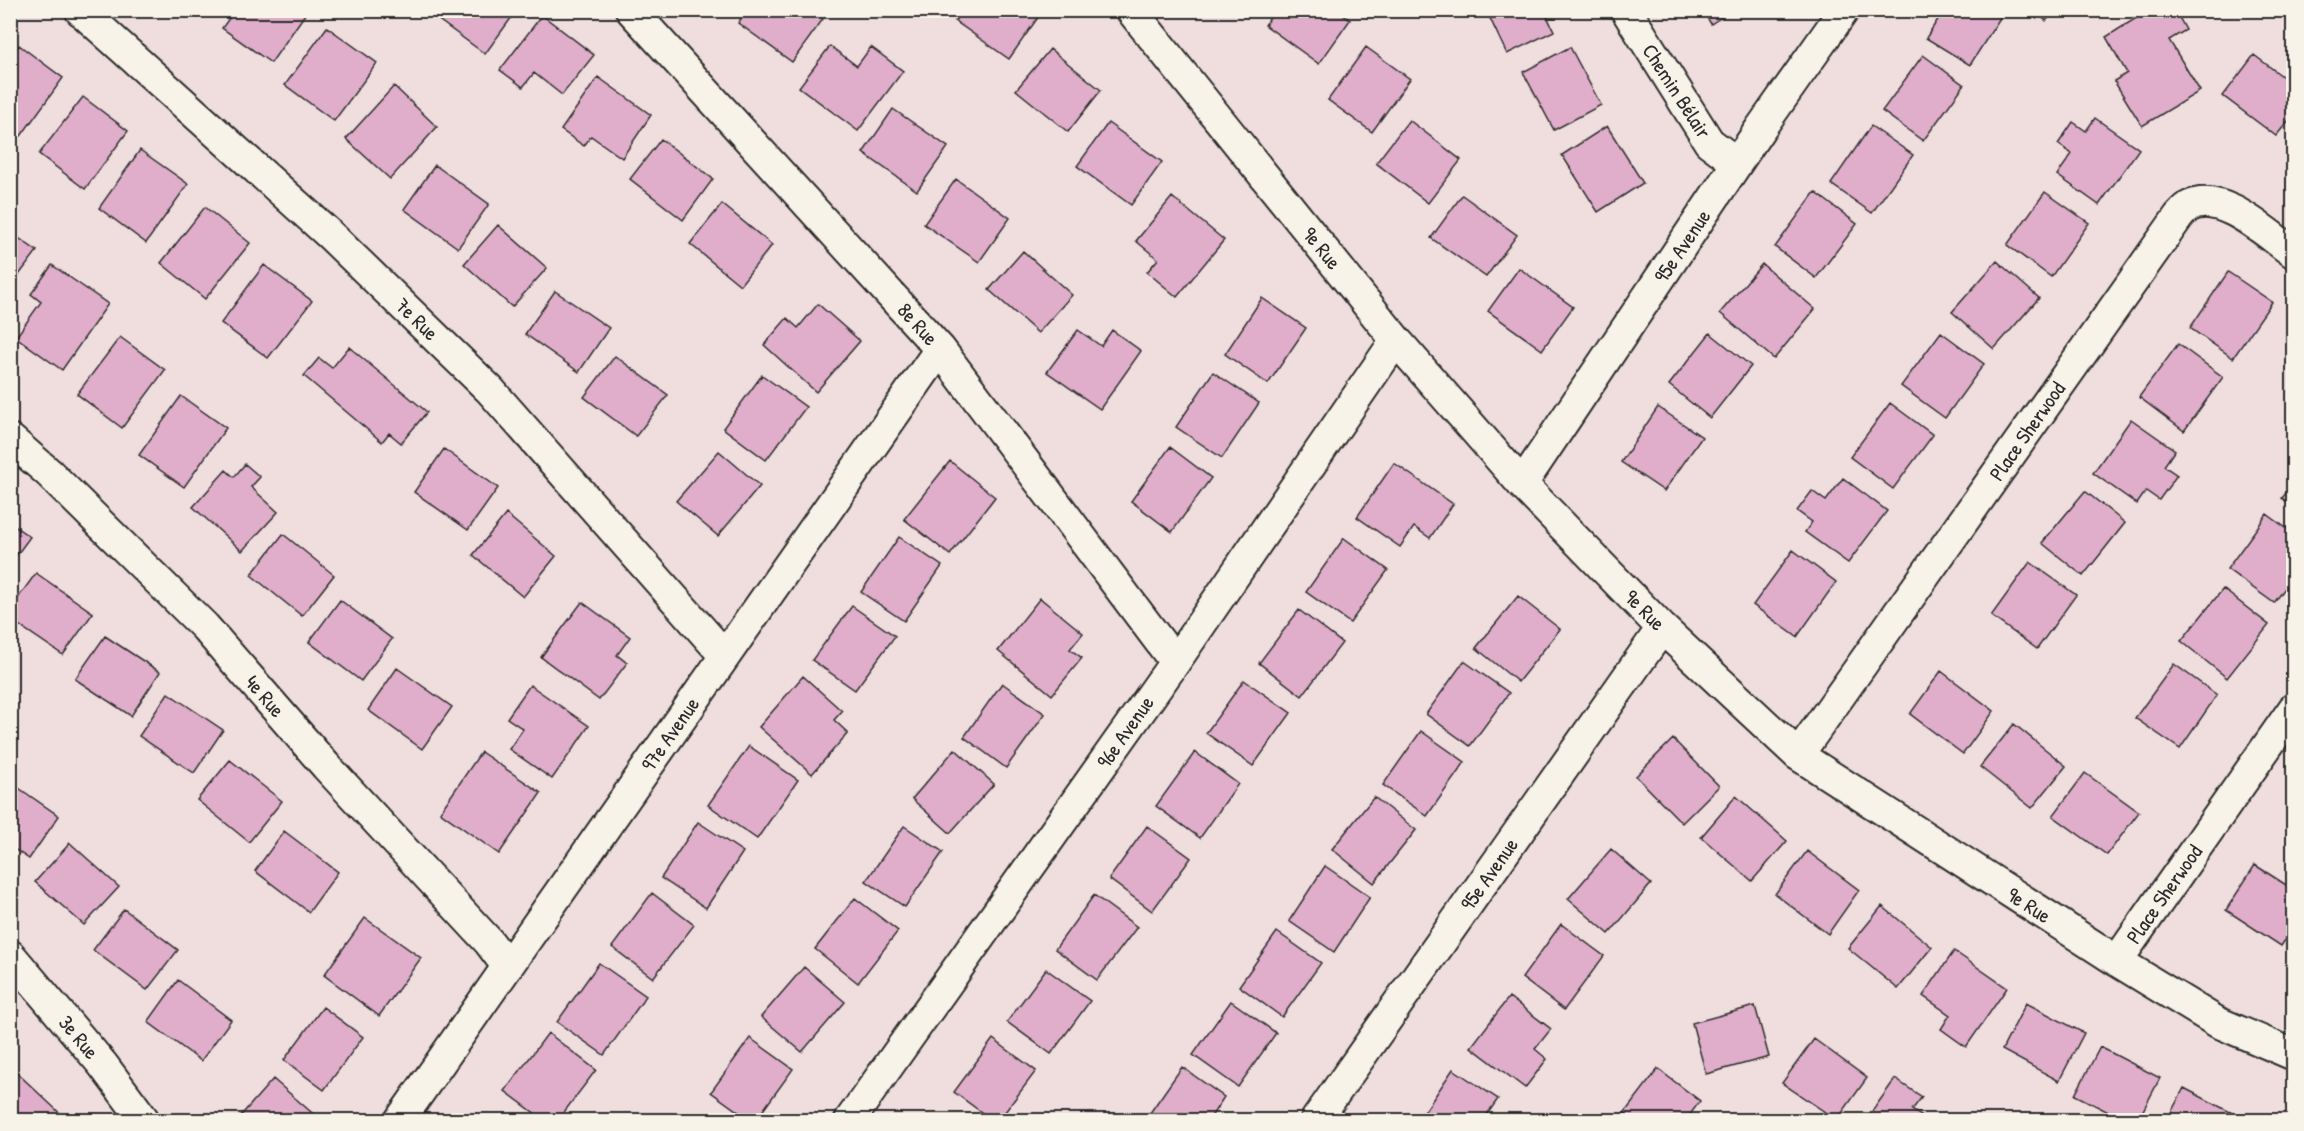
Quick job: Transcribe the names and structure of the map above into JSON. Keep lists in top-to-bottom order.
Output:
{
  "streets": {
    "street": [
      "Chemin Bélair",
      "95e Avenue",
      "9e Rue",
      "7e Rue",
      "8e Rue",
      "Place Sherwood",
      "4e Rue",
      "96e Avenue",
      "97e Avenue",
      "3e Rue"
    ]
  },
  "crossings": [
    ["Chemin Bélair", "95e Avenue"],
    ["95e Avenue", "9e Rue"],
    ["9e Rue", "Place Sherwood"],
    ["9e Rue", "96e Avenue"],
    ["7e Rue", "97e Avenue"],
    ["8e Rue", "96e Avenue"],
    ["8e Rue", "97e Avenue"],
    ["4e Rue", "97e Avenue"]
  ]
}
